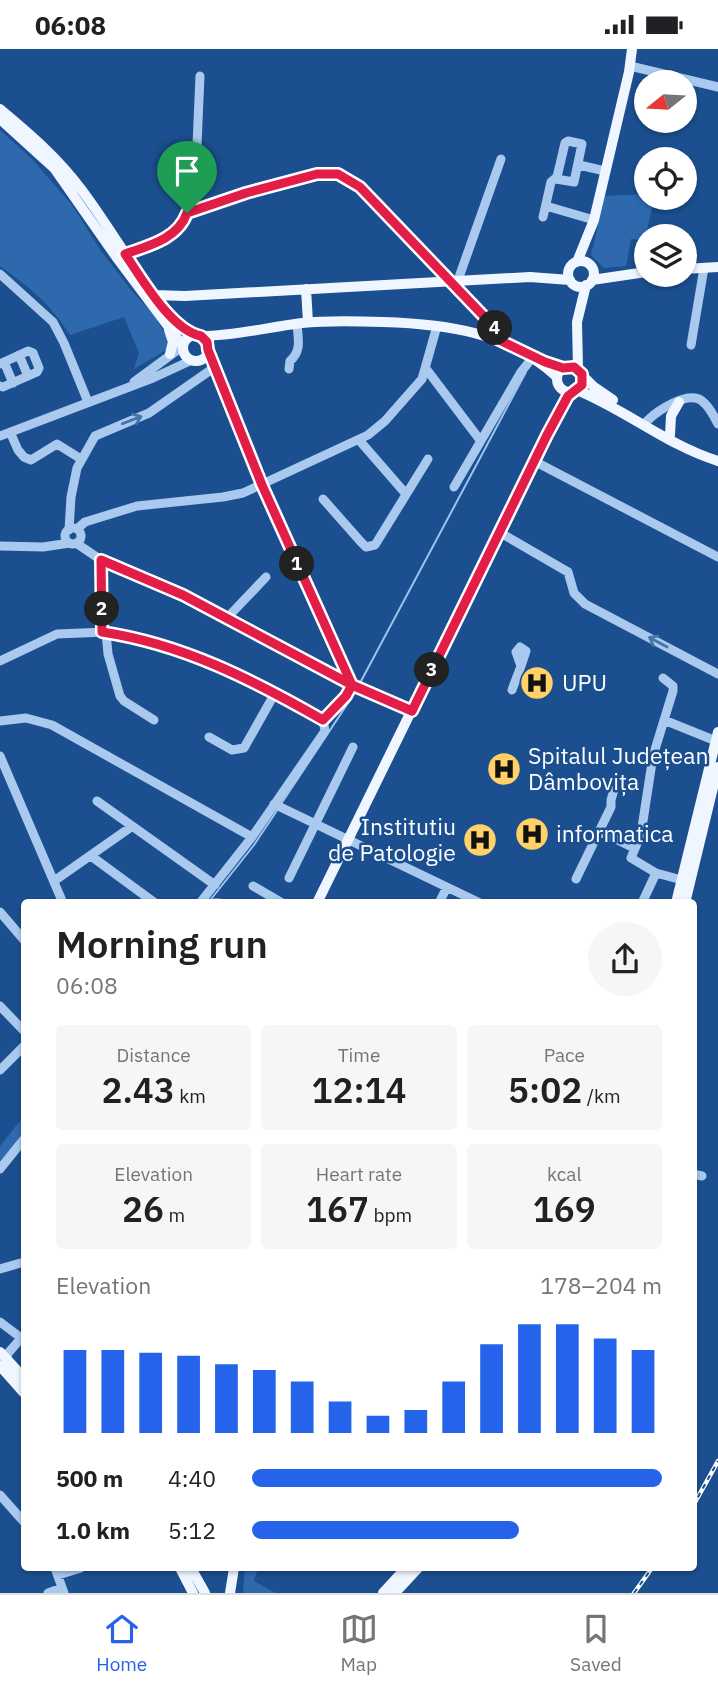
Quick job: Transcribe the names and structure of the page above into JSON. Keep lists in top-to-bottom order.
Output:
{
  "places": {
    "hospital": [
      "UPU",
      "Spitalul Județean Dâmbovița",
      "informatica",
      "Institutiu de Patologie"
    ]
  },
  "north": "left",
  "page": {
    "status": "06:08",
    "pins": [
      "4",
      "1",
      "2",
      "3"
    ],
    "heading": ["Morning run", "06:08"],
    "stats": [
      ["Distance", "2.43 km"],
      ["Time", "12:14"],
      ["Pace", "5:02 /km"],
      ["Elevation", "26 m"],
      ["Heart rate", "167 bpm"],
      ["kcal", "169"]
    ],
    "chart": ["Elevation", "178–204 m"],
    "list": [
      {
        "name": "500 m",
        "note": "4:40"
      },
      {
        "name": "1.0 km",
        "note": "5:12"
      }
    ],
    "tabs": ["Home", "Map", "Saved"]
  }
}
